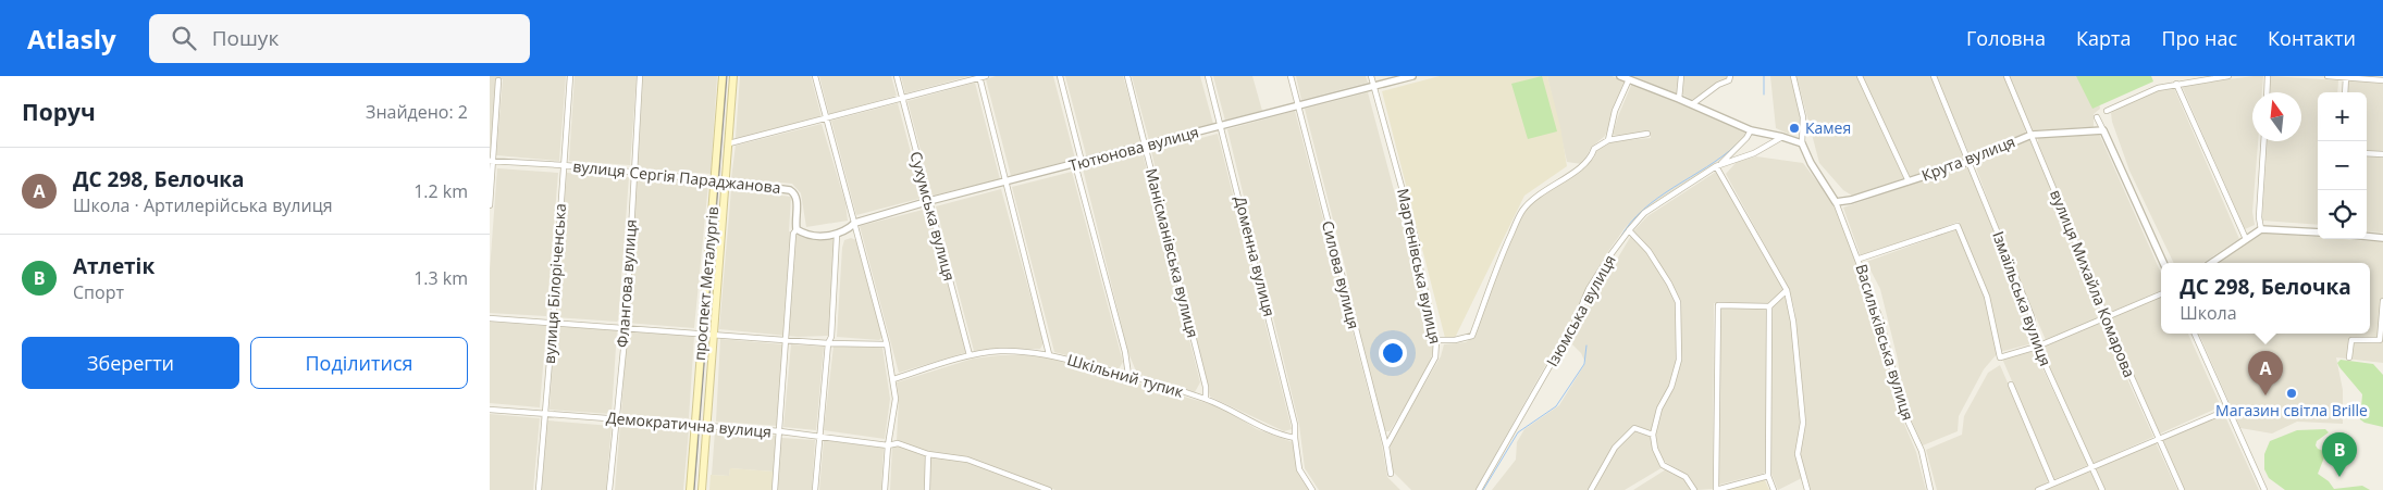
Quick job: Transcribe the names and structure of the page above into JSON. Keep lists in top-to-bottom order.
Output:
{
  "streets": {
    "main road": ["проспект Металургів"],
    "street": [
      "Тютюнова вулиця",
      "Крута вулиця",
      "вулиця Сергія Параджанова",
      "Сухумська вулиця",
      "Манісманівська вулиця",
      "Доменна вулиця",
      "Мартенівська вулиця",
      "Силова вулиця",
      "вулиця Білоріченська",
      "Флангова вулиця",
      "вулиця Михайла Комарова",
      "Ізмаїльська вулиця",
      "Ізюмська вулиця",
      "Васильківська вулиця",
      "Шкільний тупик",
      "Демократична вулиця"
    ]
  },
  "crossings": [
    ["Тютюнова вулиця", "Сухумська вулиця"],
    ["Тютюнова вулиця", "Манісманівська вулиця"],
    ["Тютюнова вулиця", "Доменна вулиця"],
    ["Тютюнова вулиця", "Мартенівська вулиця"],
    ["Тютюнова вулиця", "Силова вулиця"],
    ["Крута вулиця", "вулиця Михайла Комарова"],
    ["Крута вулиця", "Ізмаїльська вулиця"],
    ["Крута вулиця", "Васильківська вулиця"],
    ["вулиця Сергія Параджанова", "вулиця Білоріченська"],
    ["вулиця Сергія Параджанова", "Флангова вулиця"],
    ["вулиця Сергія Параджанова", "проспект Металургів"],
    ["Сухумська вулиця", "Шкільний тупик"],
    ["Манісманівська вулиця", "Шкільний тупик"],
    ["Доменна вулиця", "Шкільний тупик"],
    ["Мартенівська вулиця", "Силова вулиця"],
    ["вулиця Білоріченська", "Демократична вулиця"],
    ["Флангова вулиця", "Демократична вулиця"],
    ["проспект Металургів", "Демократична вулиця"]
  ],
  "places": ["Камея", "Магазин світла Brille"],
  "north": "top",
  "page": {
    "header": "Atlasly",
    "search": "Пошук",
    "nav": [
      "Головна",
      "Карта",
      "Про нас",
      "Контакти"
    ],
    "heading": ["Поруч", "Знайдено: 2"],
    "map_buttons": ["+", "−"],
    "list": [
      {
        "mark": "A",
        "name": "ДС 298, Белочка",
        "note": "Школа · Артилерійська вулиця",
        "value": "1.2 km"
      },
      {
        "mark": "B",
        "name": "Атлетік",
        "note": "Спорт",
        "value": "1.3 km"
      }
    ],
    "popup": ["ДС 298, Белочка", "Школа"],
    "buttons": ["Зберегти", "Поділитися"],
    "pins": ["A", "B"]
  }
}
